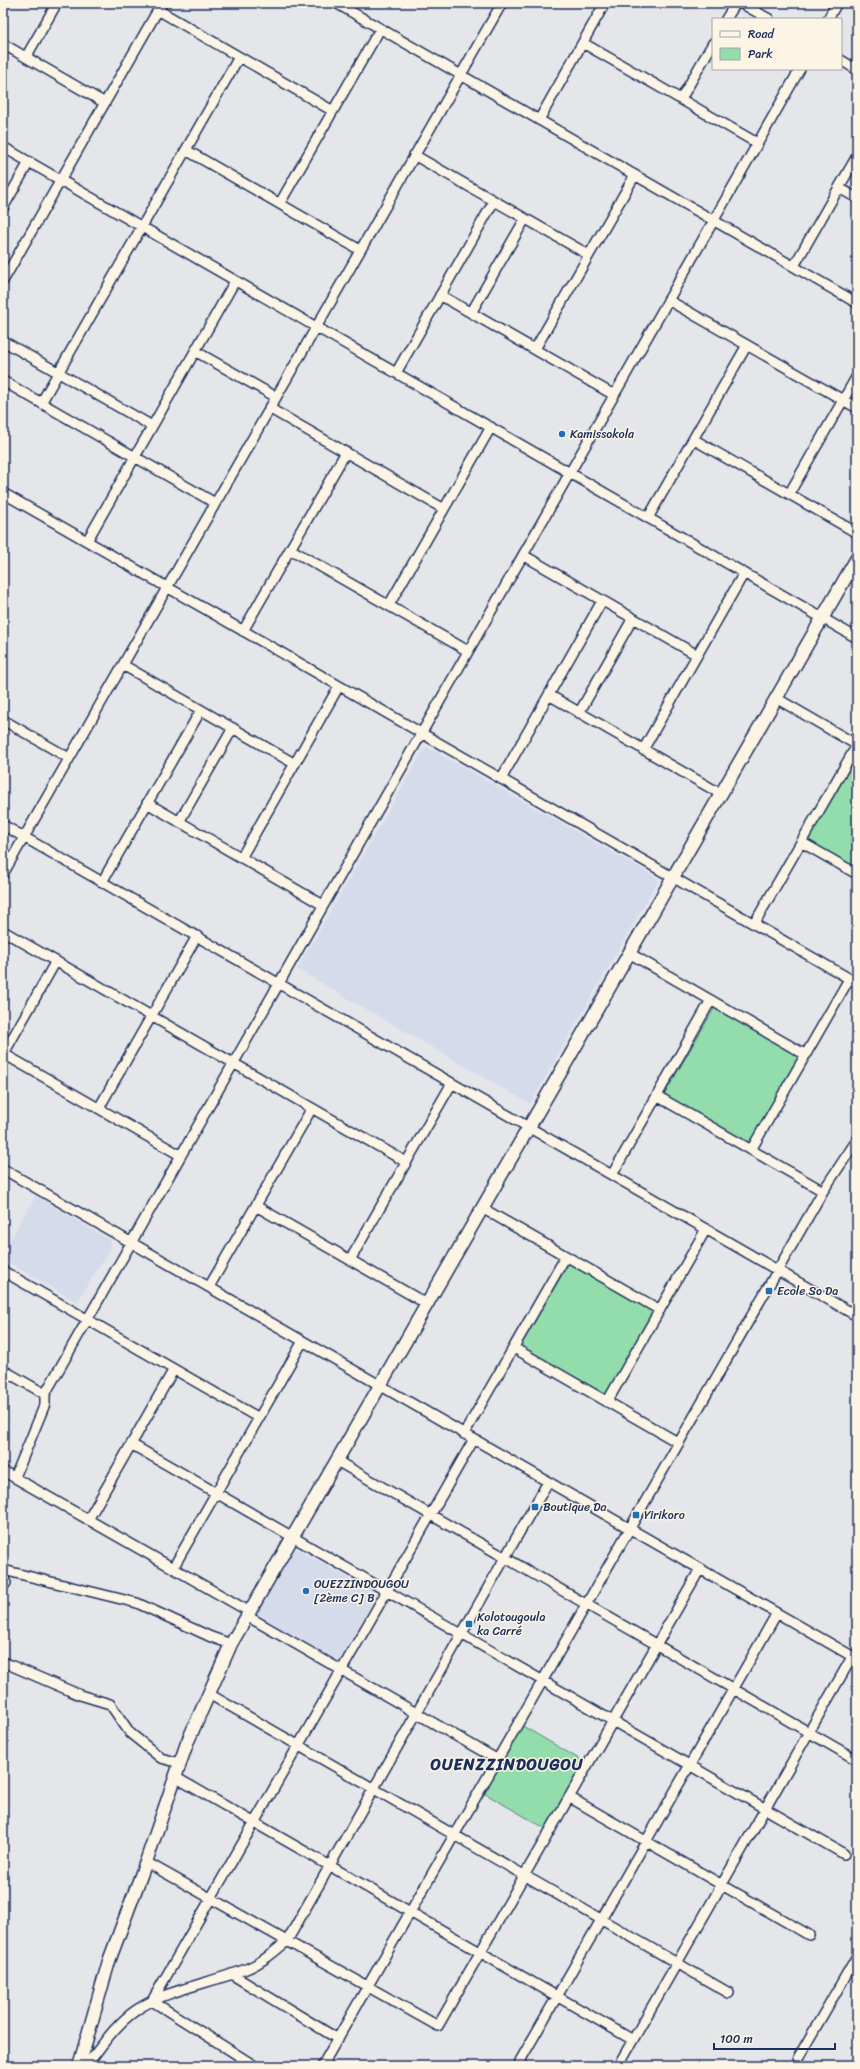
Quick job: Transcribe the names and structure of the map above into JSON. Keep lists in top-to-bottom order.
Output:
{
  "districts": ["OUENZZINDOUGOU"],
  "places": {
    "other": ["Kamissokola", "OUEZZINDOUGOU [2ème C] B"],
    "transit": [
      "Ecole So Da",
      "Boutique Da",
      "Yirikoro",
      "Kolotougoula ka Carré"
    ]
  },
  "legend": ["Road", "Park"],
  "scale_bar": "100 m"
}
